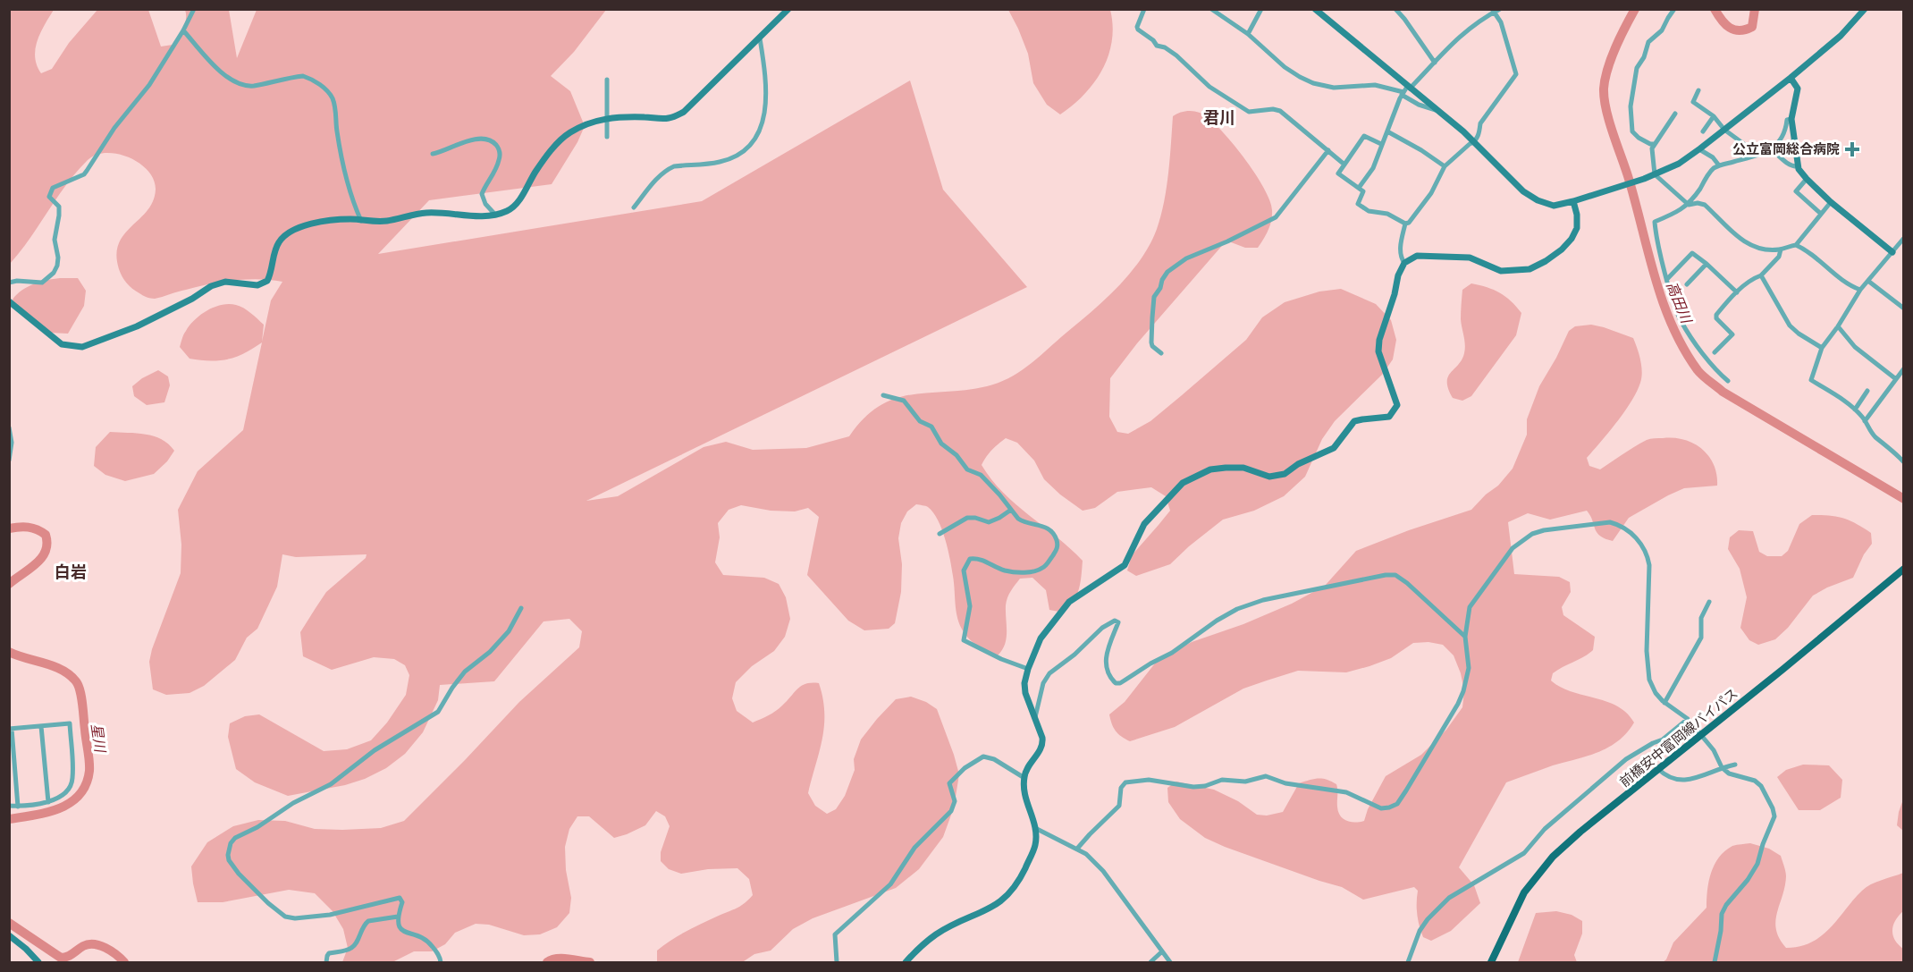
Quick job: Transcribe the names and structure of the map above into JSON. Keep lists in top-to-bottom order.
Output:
{
  "streets": {
    "main road": ["前橋安中富岡線バイパス"]
  },
  "districts": ["君川", "白岩"],
  "water": ["高田川", "星川"],
  "places": {
    "health": ["公立富岡総合病院"]
  }
}
